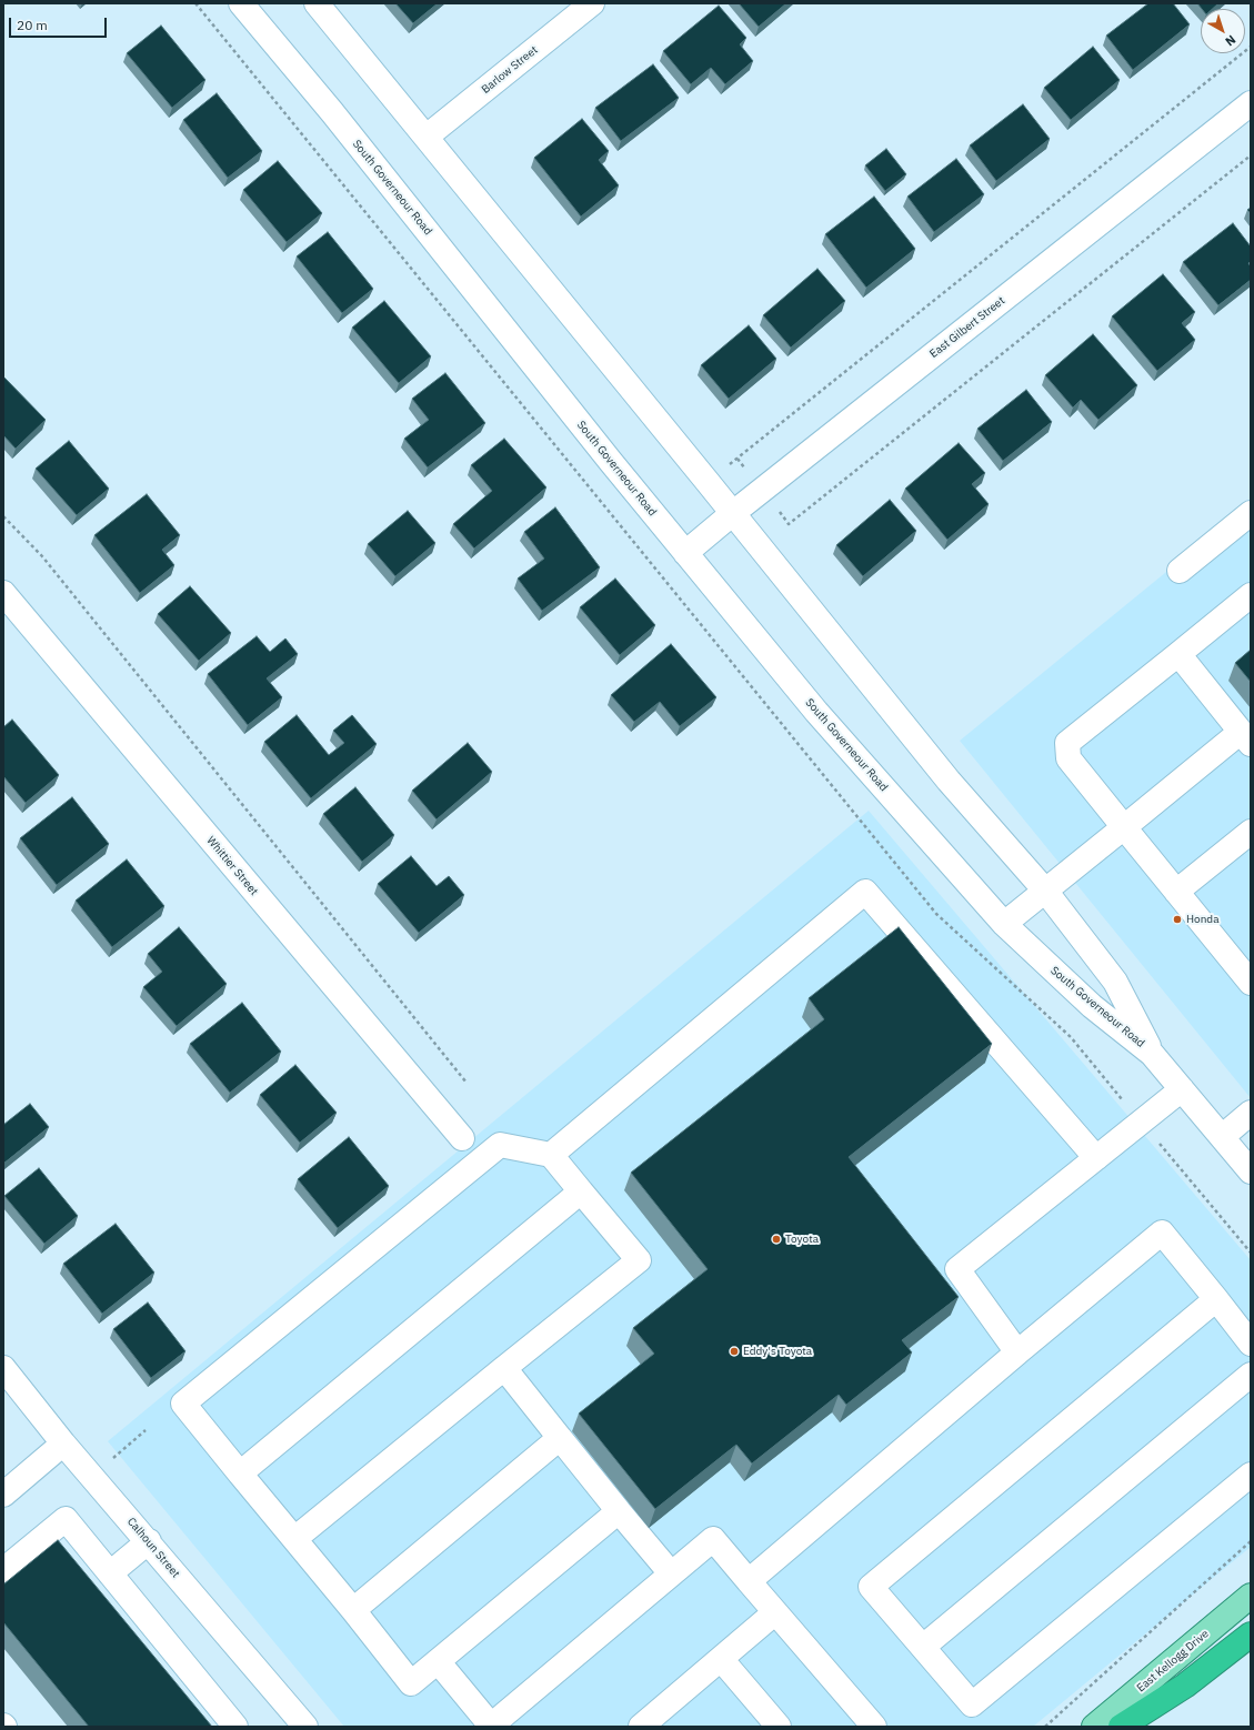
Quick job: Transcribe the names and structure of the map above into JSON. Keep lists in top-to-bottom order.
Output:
{
  "streets": {
    "main road": ["East Kellogg Drive"],
    "street": [
      "Barlow Street",
      "South Governeour Road",
      "East Gilbert Street",
      "Whittier Street",
      "Calhoun Street"
    ]
  },
  "crossings": [
    ["Barlow Street", "South Governeour Road"],
    ["South Governeour Road", "East Gilbert Street"]
  ],
  "places": ["Honda", "Toyota", "Eddy's Toyota"],
  "scale_bar": "20 m",
  "north": "bottom right"
}
